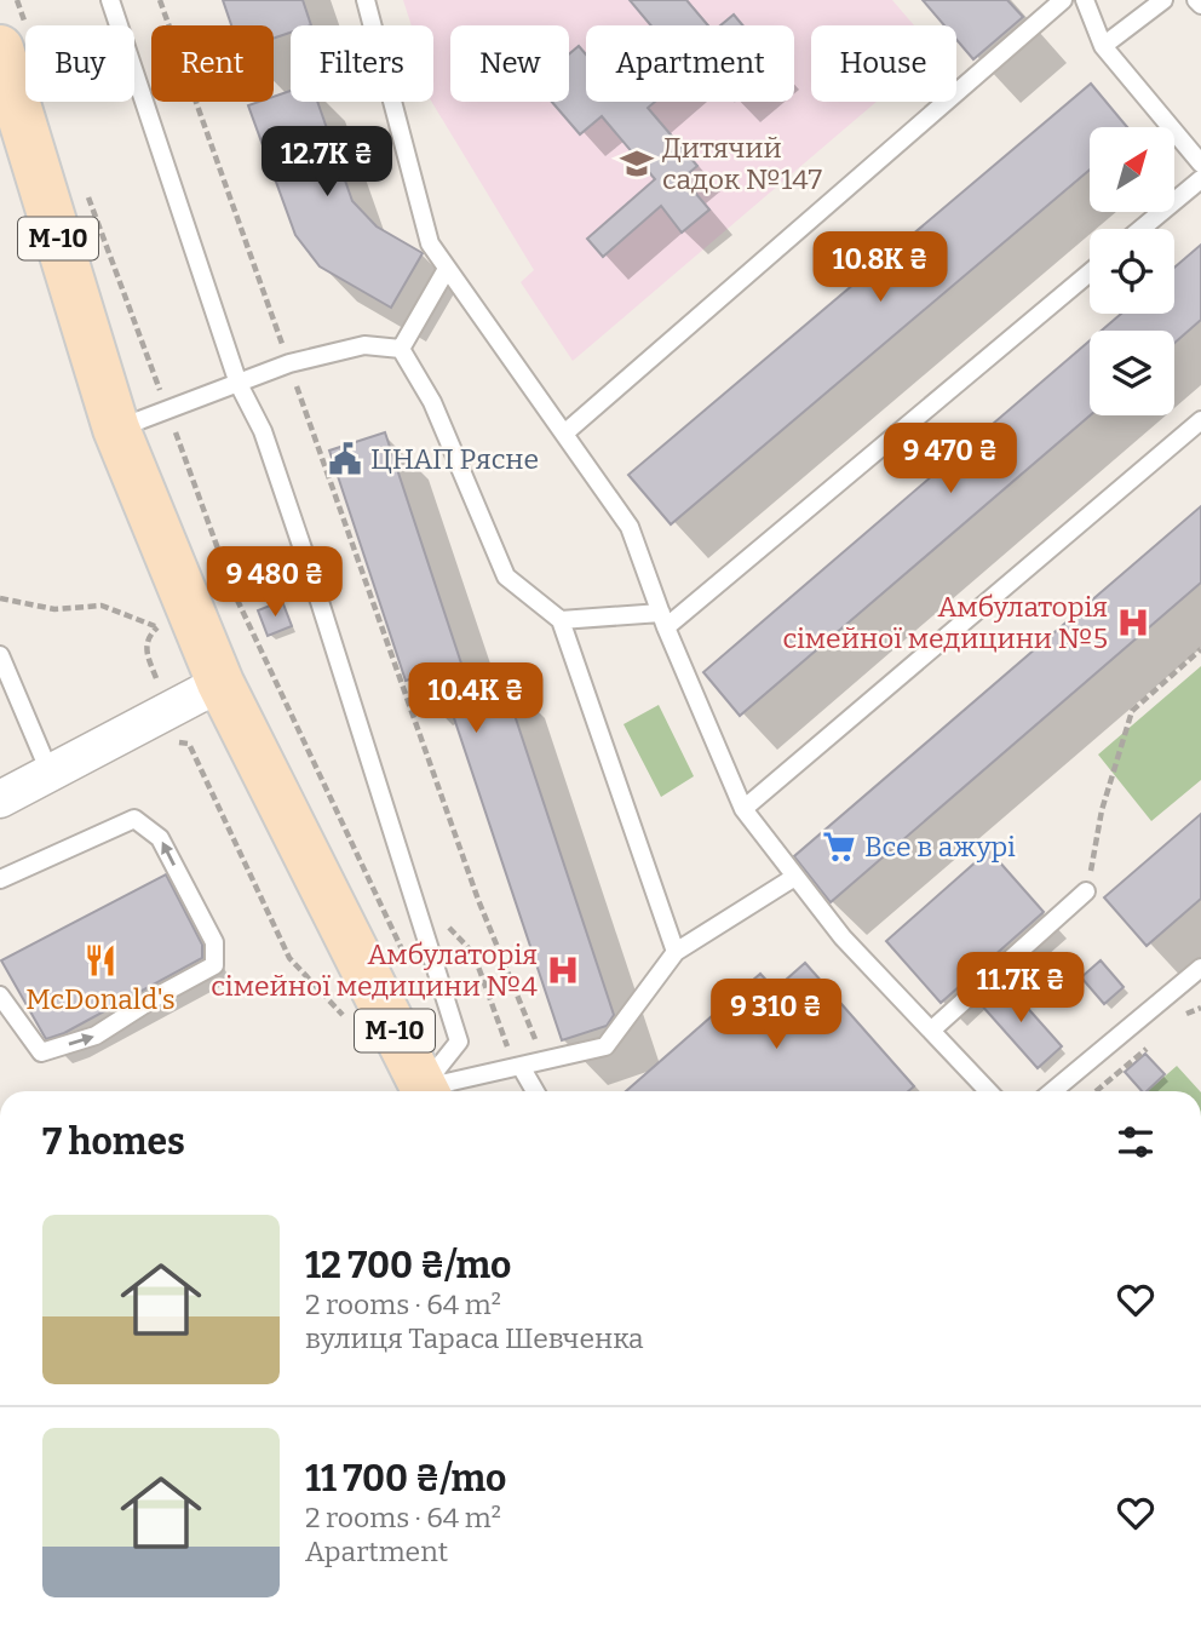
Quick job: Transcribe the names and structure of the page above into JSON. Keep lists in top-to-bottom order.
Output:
{
  "streets": {
    "main road": ["М-10"]
  },
  "places": {
    "school or university": ["Дитячий садок №147"],
    "public building": ["ЦНАП Рясне"],
    "hospital": ["Амбулаторія сімейної медицини №5", "Амбулаторія сімейної медицини №4"],
    "supermarket": ["Все в ажурі"],
    "restaurant": ["McDonald's"]
  },
  "north": "top right",
  "page": {
    "chip": [
      "Buy",
      "Rent",
      "Filters",
      "New",
      "Apartment",
      "House"
    ],
    "price": [
      "12.7K ₴",
      "10.8K ₴",
      "9 470 ₴",
      "9 480 ₴",
      "10.4K ₴",
      "11.7K ₴",
      "9 310 ₴"
    ],
    "heading": "7 homes",
    "list": [
      {
        "name": "12 700 ₴/mo",
        "note": "2 rooms · 64 m² · вулиця Тараса Шевченка"
      },
      {
        "name": "11 700 ₴/mo",
        "note": "2 rooms · 64 m² · Apartment"
      }
    ]
  }
}
